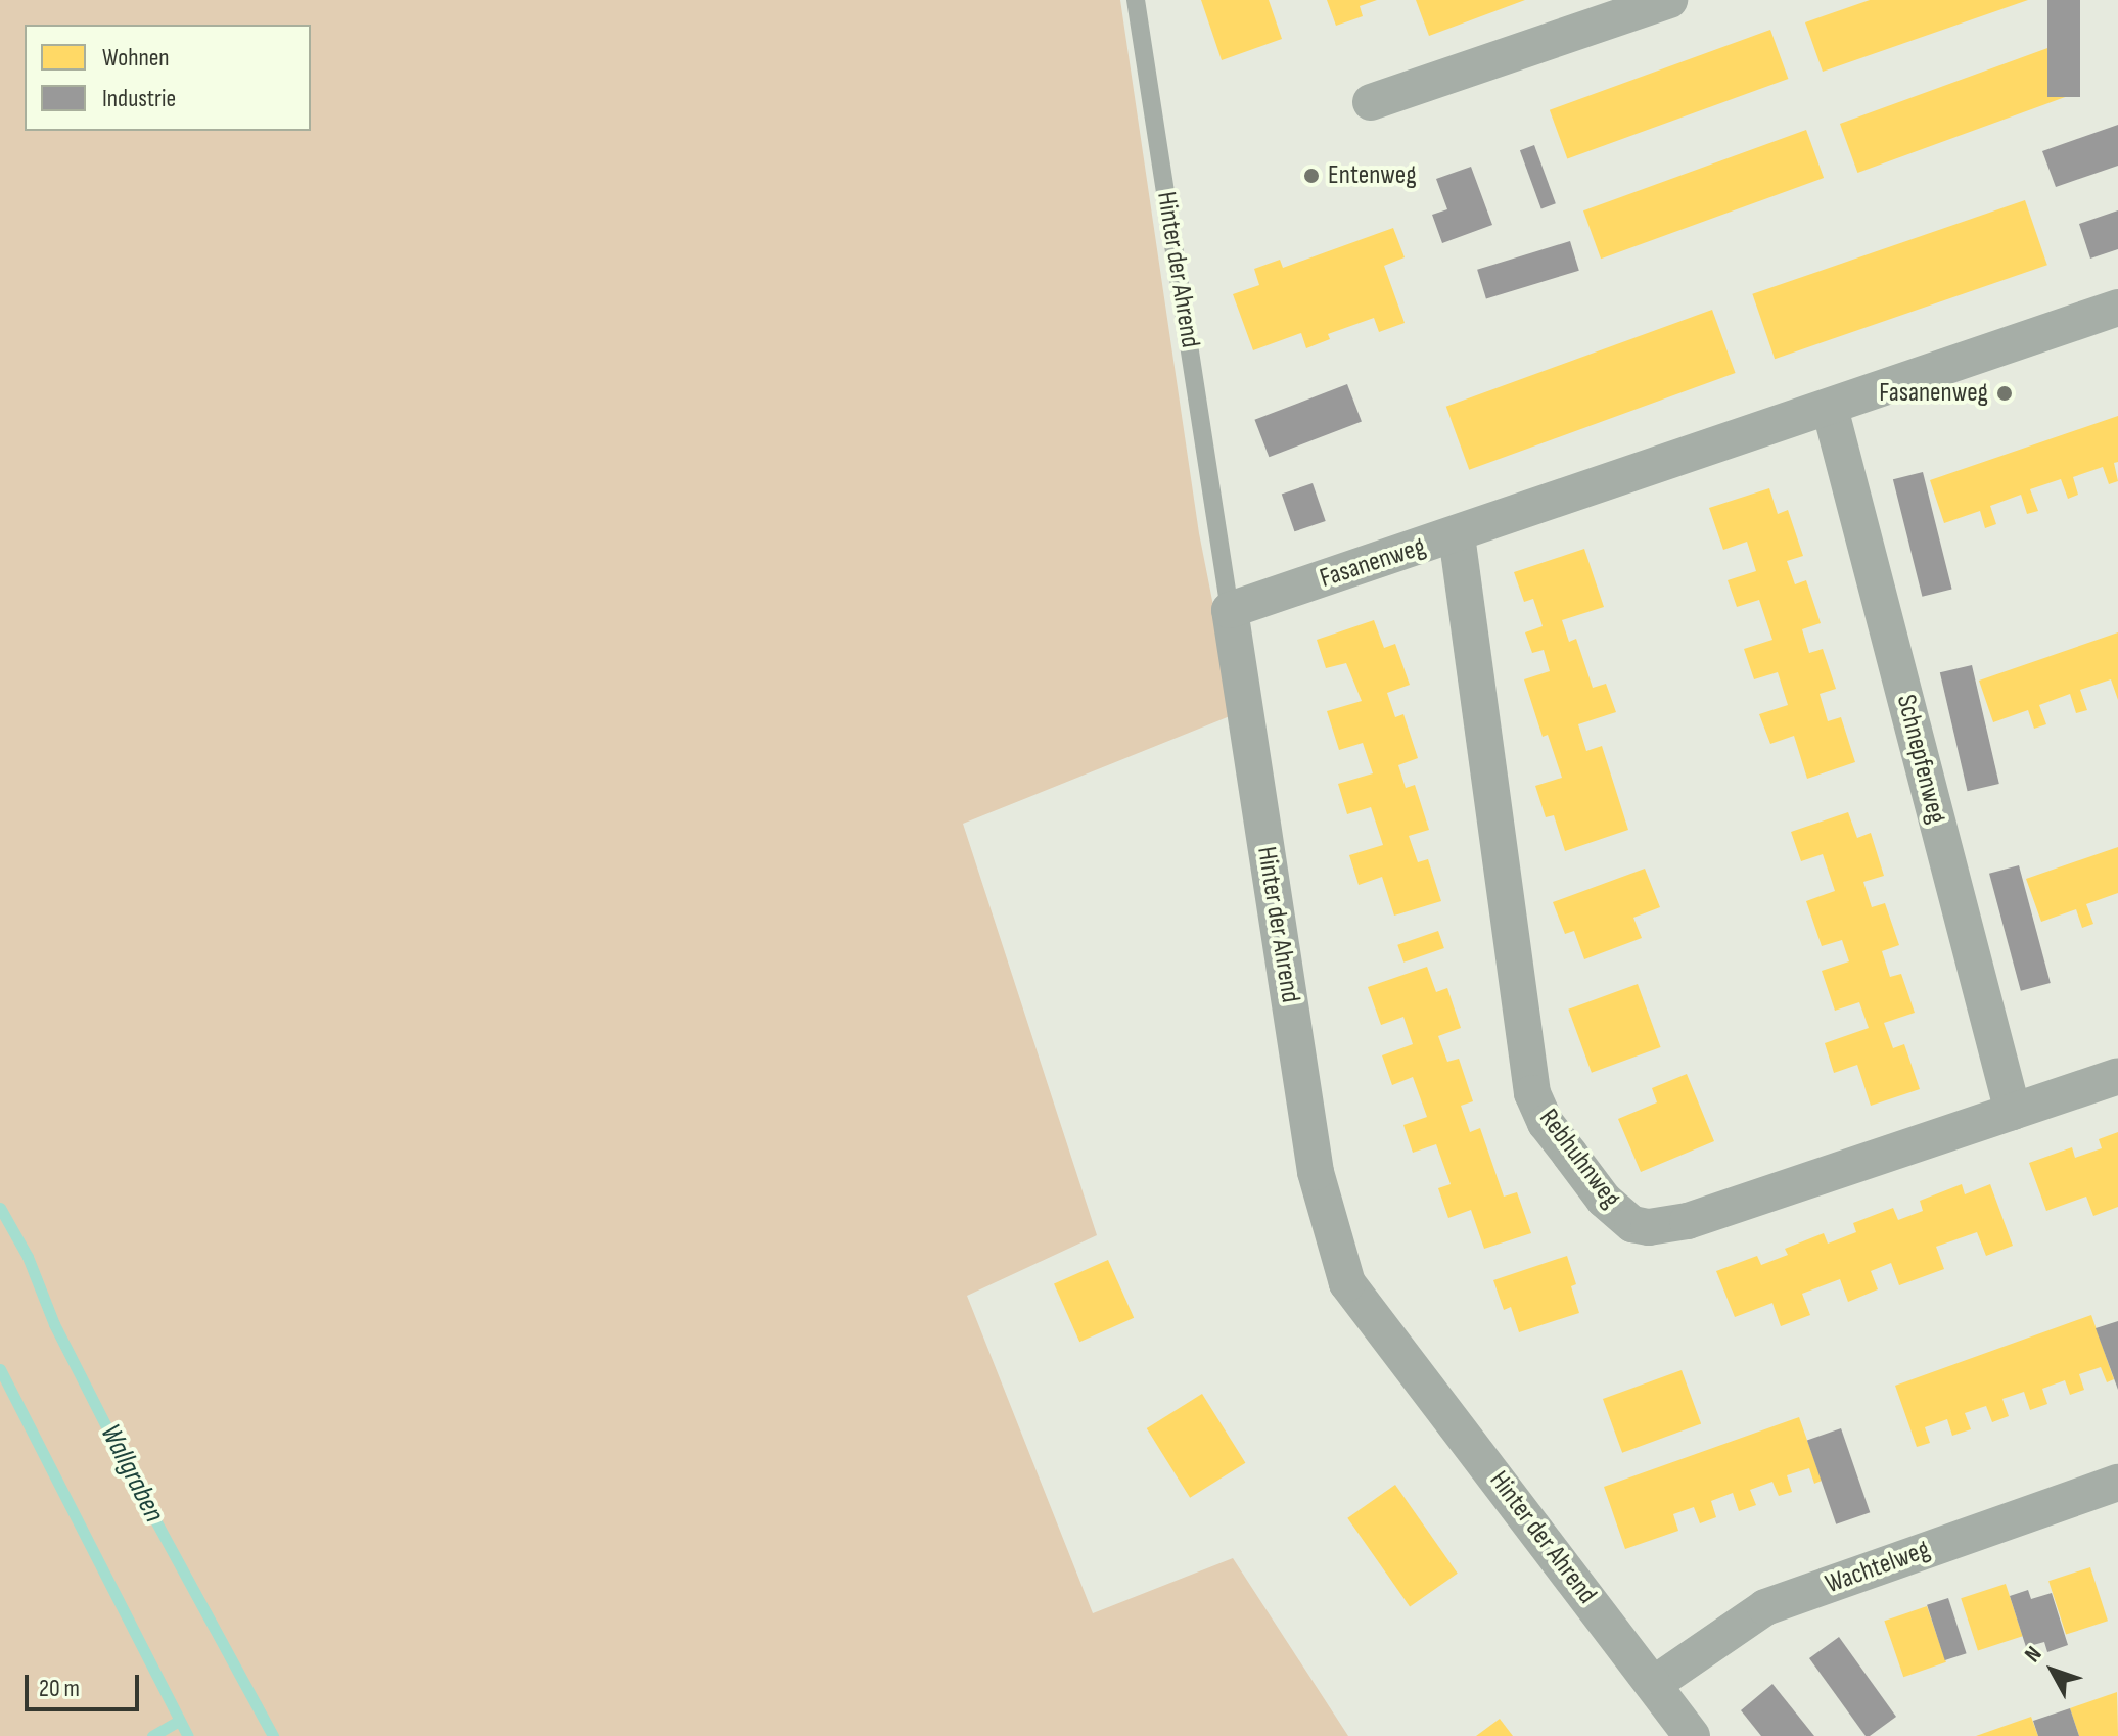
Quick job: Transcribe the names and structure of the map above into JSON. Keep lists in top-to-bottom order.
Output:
{
  "streets": {
    "street": [
      "Hinter der Ahrend",
      "Fasanenweg",
      "Schnepfenweg",
      "Rebhuhnweg",
      "Wachtelweg"
    ]
  },
  "crossings": [
    ["Hinter der Ahrend", "Fasanenweg"],
    ["Hinter der Ahrend", "Wachtelweg"],
    ["Fasanenweg", "Schnepfenweg"],
    ["Fasanenweg", "Rebhuhnweg"],
    ["Schnepfenweg", "Rebhuhnweg"]
  ],
  "water": ["Wallgraben"],
  "places": ["Entenweg", "Fasanenweg"],
  "legend": ["Wohnen", "Industrie"],
  "scale_bar": "20 m",
  "north": "top left"
}
